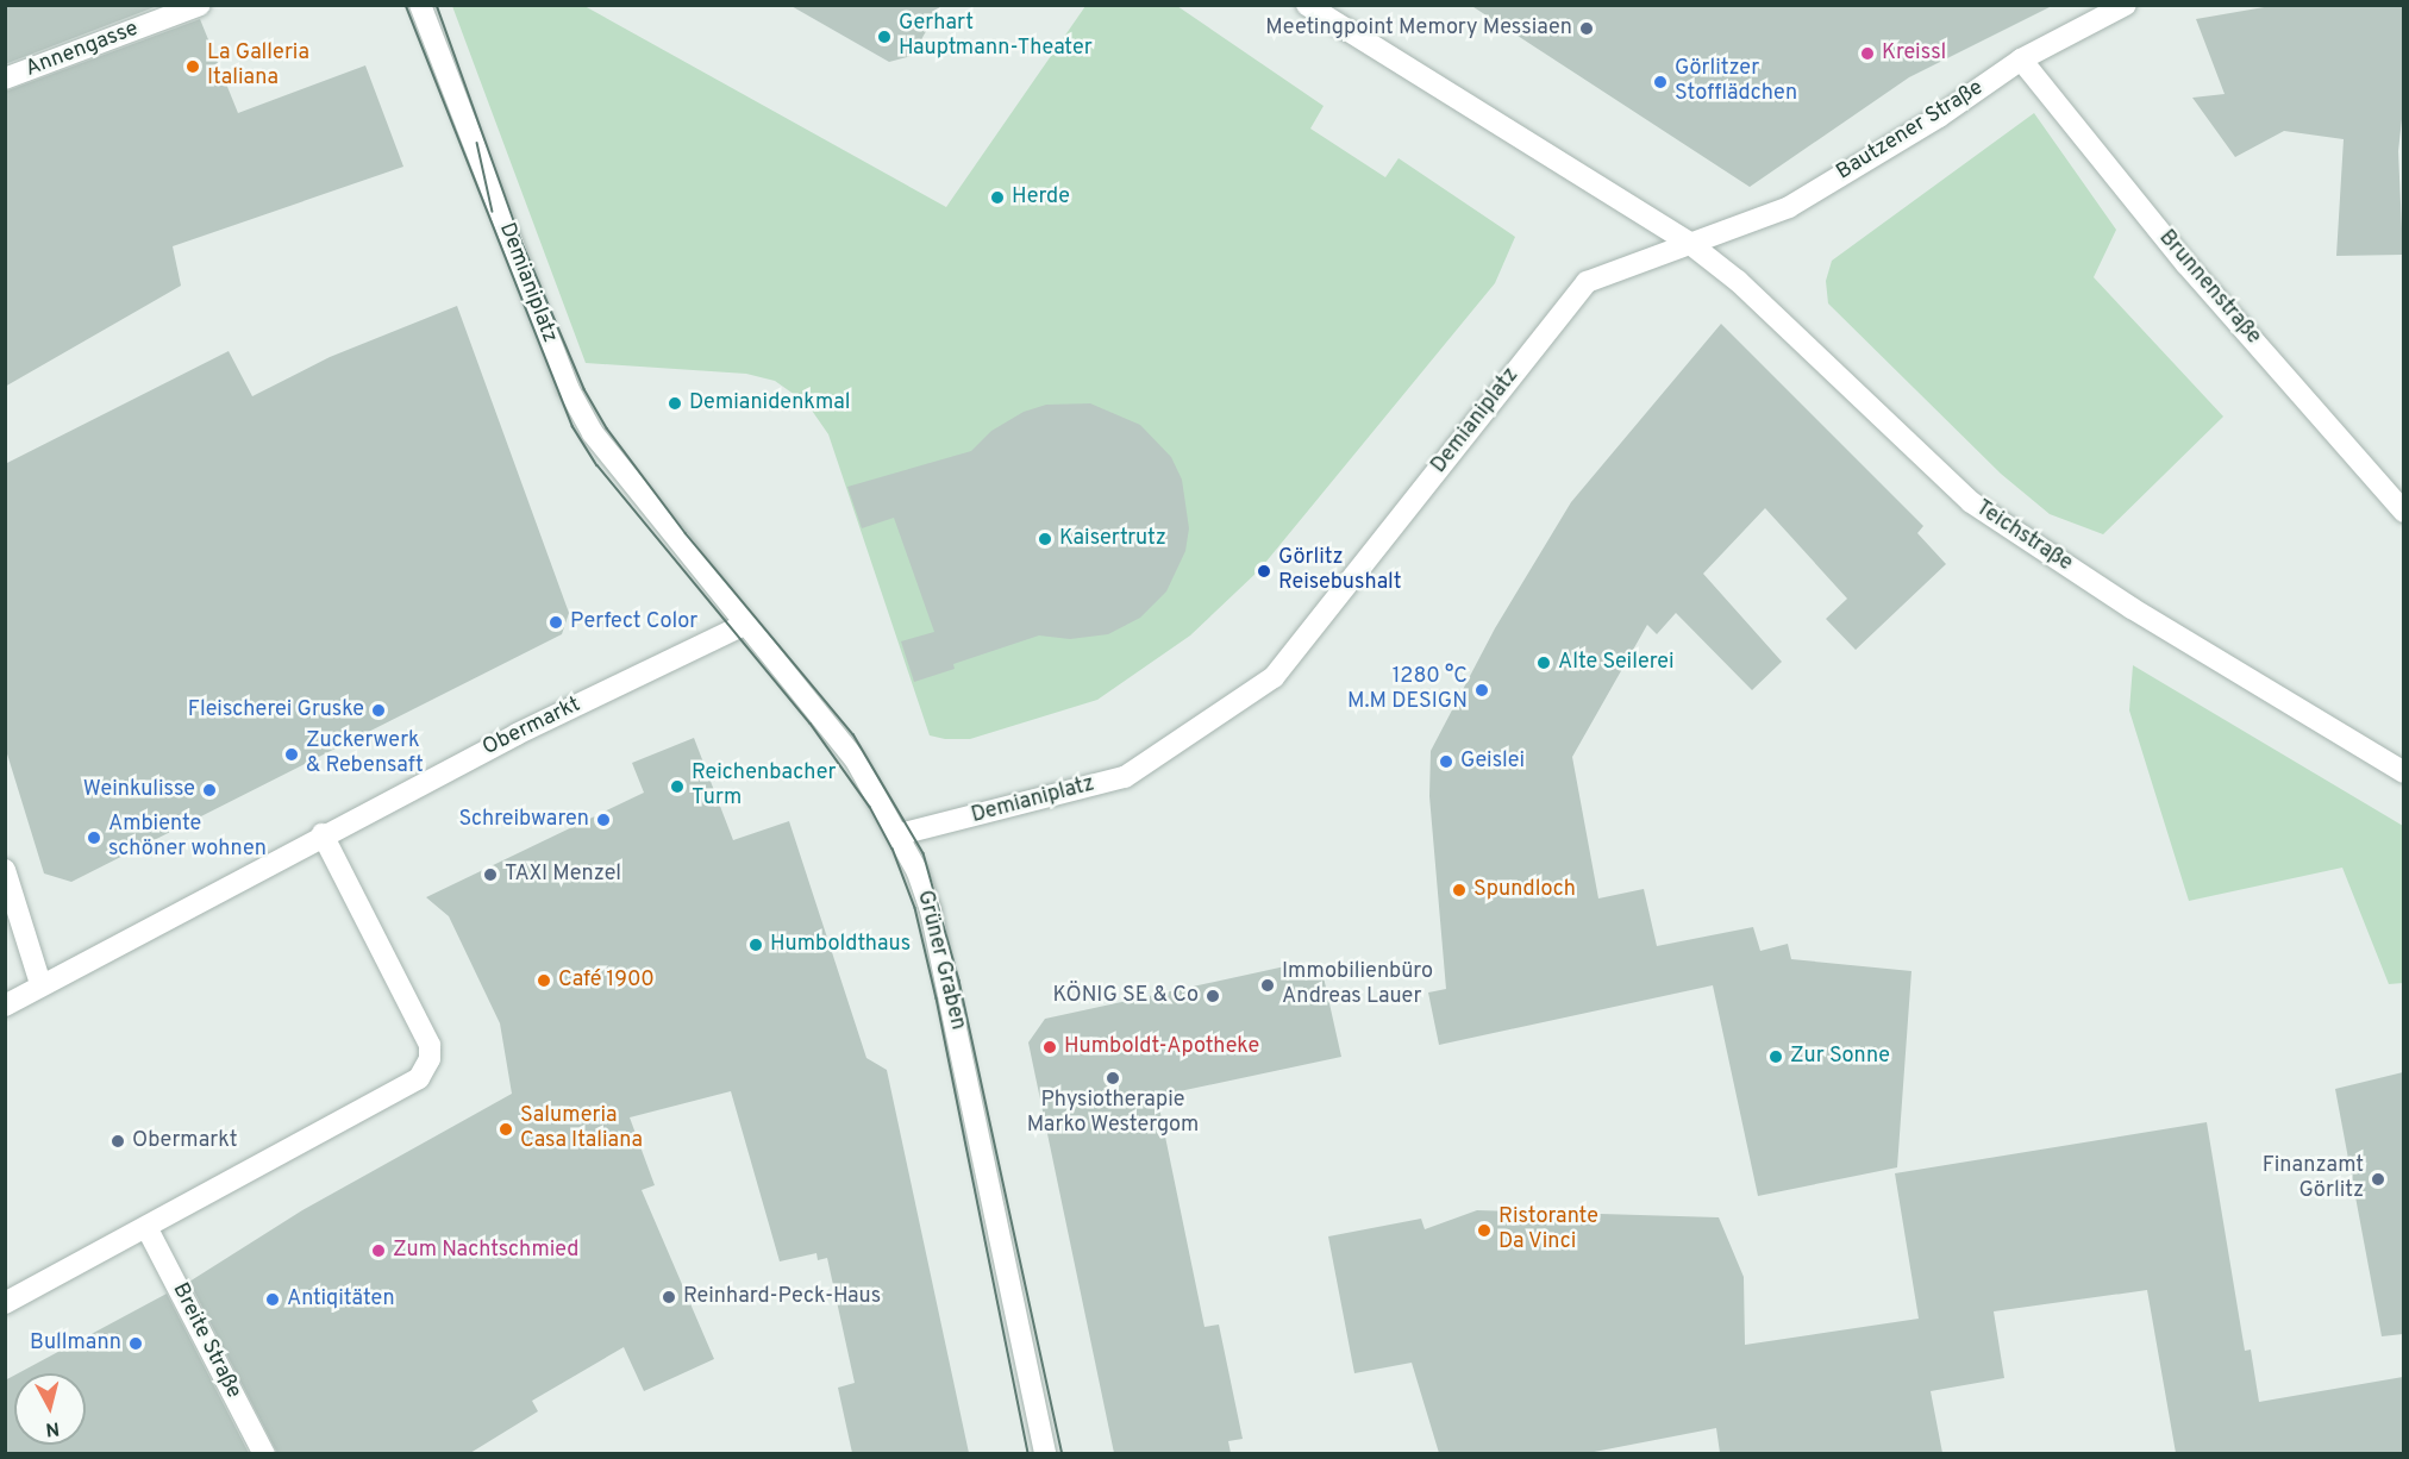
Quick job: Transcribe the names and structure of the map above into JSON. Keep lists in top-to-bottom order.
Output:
{
  "streets": {
    "street": [
      "Annengasse",
      "Bautzener Straße",
      "Demianiplatz",
      "Brunnenstraße",
      "Teichstraße",
      "Obermarkt",
      "Grüner Graben",
      "Breite Straße"
    ]
  },
  "crossings": [
    ["Bautzener Straße", "Demianiplatz"],
    ["Bautzener Straße", "Brunnenstraße"],
    ["Bautzener Straße", "Teichstraße"],
    ["Demianiplatz", "Teichstraße"],
    ["Demianiplatz", "Grüner Graben"],
    ["Obermarkt", "Grüner Graben"]
  ],
  "places": [
    "Meetingpoint Memory Messiaen",
    "Gerhart Hauptmann-Theater",
    "Kreissl",
    "La Galleria Italiana",
    "Görlitzer Stofflädchen",
    "Herde",
    "Demianidenkmal",
    "Kaisertrutz",
    "Görlitz Reisebushalt",
    "Perfect Color",
    "Alte Seilerei",
    "1280 °C M.M DESIGN",
    "Fleischerei Gruske",
    "Zuckerwerk & Rebensaft",
    "Geislei",
    "Reichenbacher Turm",
    "Weinkulisse",
    "Schreibwaren",
    "Ambiente schöner wohnen",
    "TAXI Menzel",
    "Spundloch",
    "Humboldthaus",
    "Café 1900",
    "Immobilienbüro Andreas Lauer",
    "KÖNIG SE & Co",
    "Humboldt-Apotheke",
    "Zur Sonne",
    "Physiotherapie Marko Westergom",
    "Salumeria Casa Italiana",
    "Obermarkt",
    "Finanzamt Görlitz",
    "Ristorante Da Vinci",
    "Zum Nachtschmied",
    "Reinhard-Peck-Haus",
    "Antiqitäten",
    "Bullmann"
  ],
  "north": "bottom"
}
